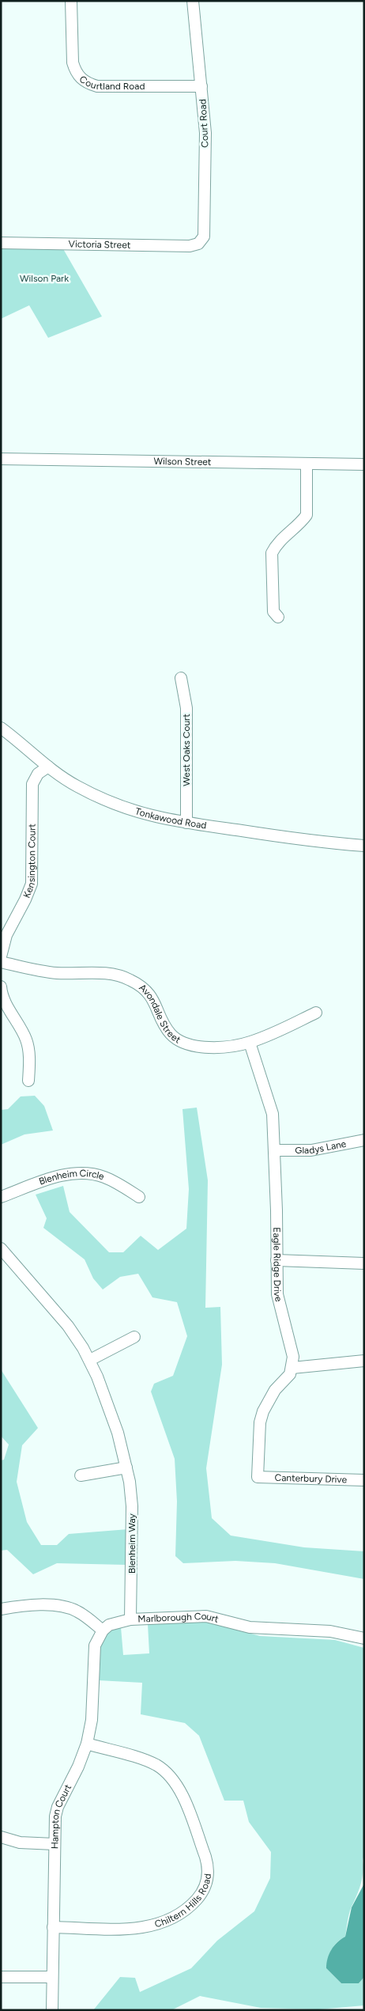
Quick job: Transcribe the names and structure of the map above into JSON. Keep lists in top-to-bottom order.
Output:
{
  "streets": {
    "street": [
      "Courtland Road",
      "Court Road",
      "Victoria Street",
      "Wilson Street",
      "West Oaks Court",
      "Tonkawood Road",
      "Kensington Court",
      "Avondale Street",
      "Gladys Lane",
      "Blenheim Circle",
      "Eagle Ridge Drive",
      "Canterbury Drive",
      "Blenheim Way",
      "Marlborough Court",
      "Hampton Court",
      "Chiltern Hills Road"
    ]
  },
  "crossings": [
    ["Courtland Road", "Court Road"],
    ["Court Road", "Victoria Street"],
    ["West Oaks Court", "Tonkawood Road"],
    ["Tonkawood Road", "Kensington Court"],
    ["Avondale Street", "Eagle Ridge Drive"],
    ["Gladys Lane", "Eagle Ridge Drive"],
    ["Eagle Ridge Drive", "Canterbury Drive"],
    ["Blenheim Way", "Marlborough Court"],
    ["Marlborough Court", "Hampton Court"],
    ["Hampton Court", "Chiltern Hills Road"]
  ],
  "parks": ["Wilson Park"]
}
